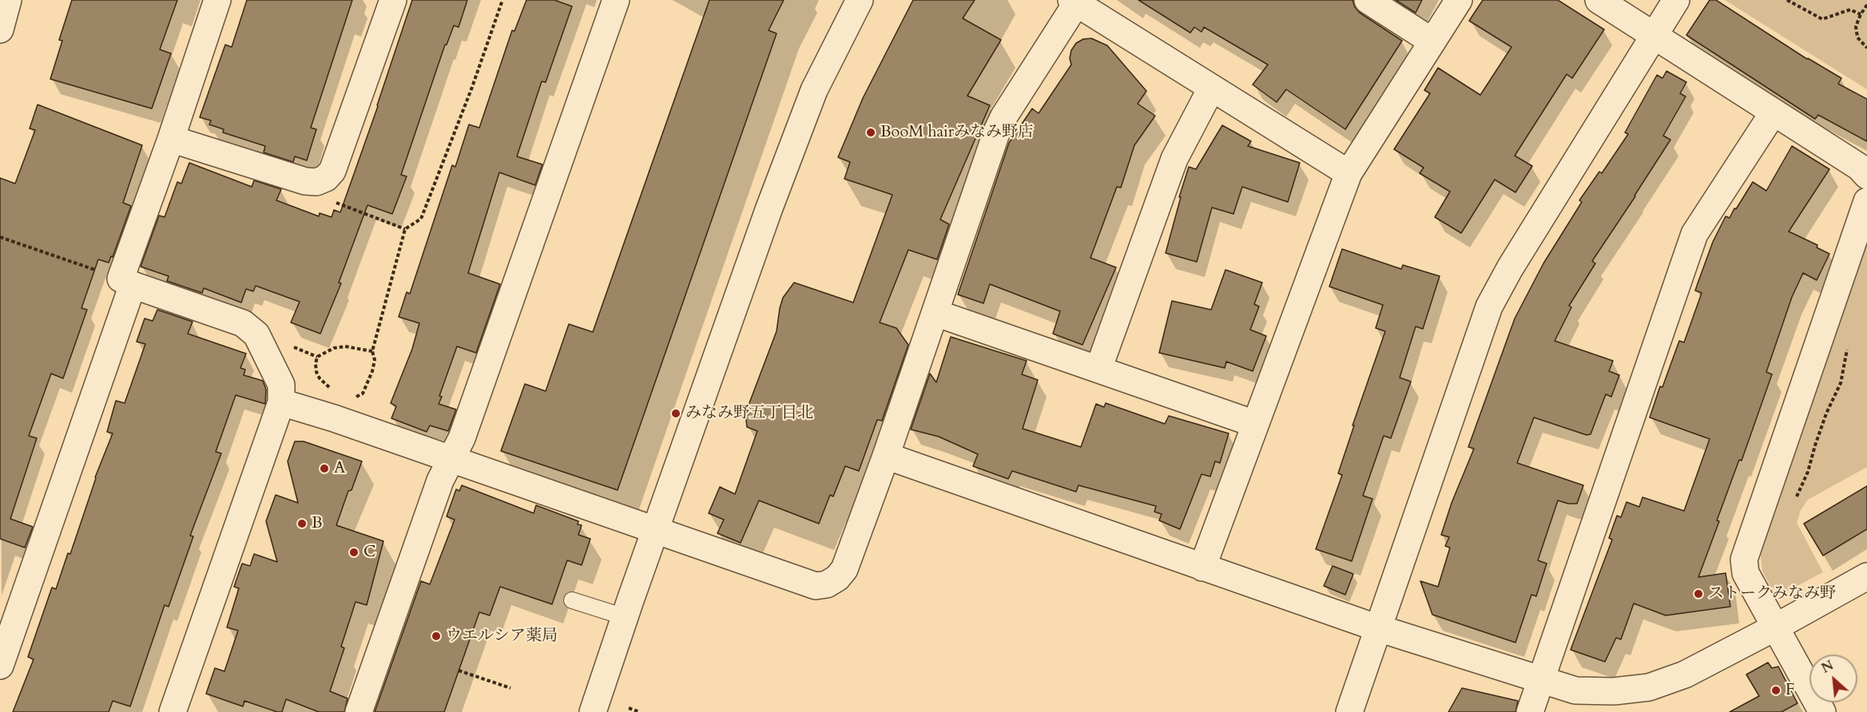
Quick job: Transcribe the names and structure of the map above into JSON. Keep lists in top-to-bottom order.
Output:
{
  "places": [
    "BooM hairみなみ野店",
    "みなみ野五丁目北",
    "A",
    "B",
    "C",
    "ストークみなみ野",
    "ウエルシア薬局",
    "F"
  ],
  "north": "top left"
}
